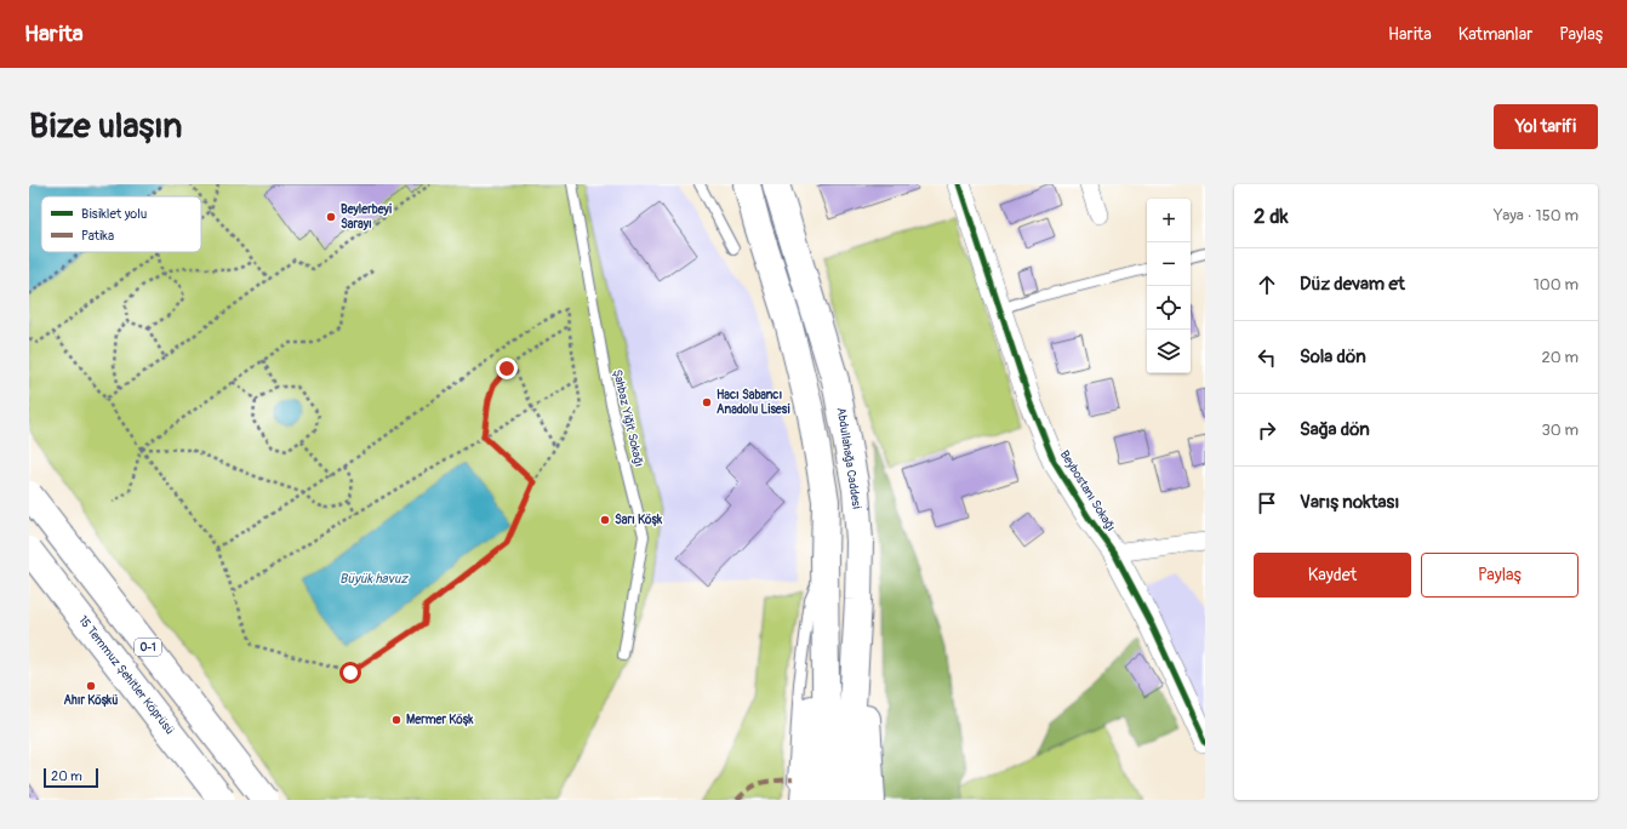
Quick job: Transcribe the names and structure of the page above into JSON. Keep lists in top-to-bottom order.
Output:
{
  "streets": {
    "main road": ["Abdullahağa Caddesi", "O-1", "15 Temmuz Şehitler Köprüsü"],
    "street": ["Beybostanı Sokağı"],
    "lane": ["Şahbaz Yiğit Sokağı"]
  },
  "water": ["Büyük havuz"],
  "places": [
    "Beylerbeyi Sarayı",
    "Hacı Sabancı Anadolu Lisesi",
    "Sarı Köşk",
    "Ahır Köşkü",
    "Mermer Köşk"
  ],
  "legend": ["Bisiklet yolu", "Patika"],
  "scale_bar": "20 m",
  "page": {
    "header": "Harita",
    "nav": ["Harita", "Katmanlar", "Paylaş"],
    "buttons": [
      "Yol tarifi",
      ["Kaydet", "Paylaş"]
    ],
    "title": "Bize ulaşın",
    "heading": ["2 dk", "Yaya · 150 m"],
    "map_buttons": ["+", "−"],
    "list": [
      ["Düz devam et", "100 m"],
      ["Sola dön", "20 m"],
      ["Sağa dön", "30 m"],
      "Varış noktası"
    ],
    "scale": "20 m"
  }
}
